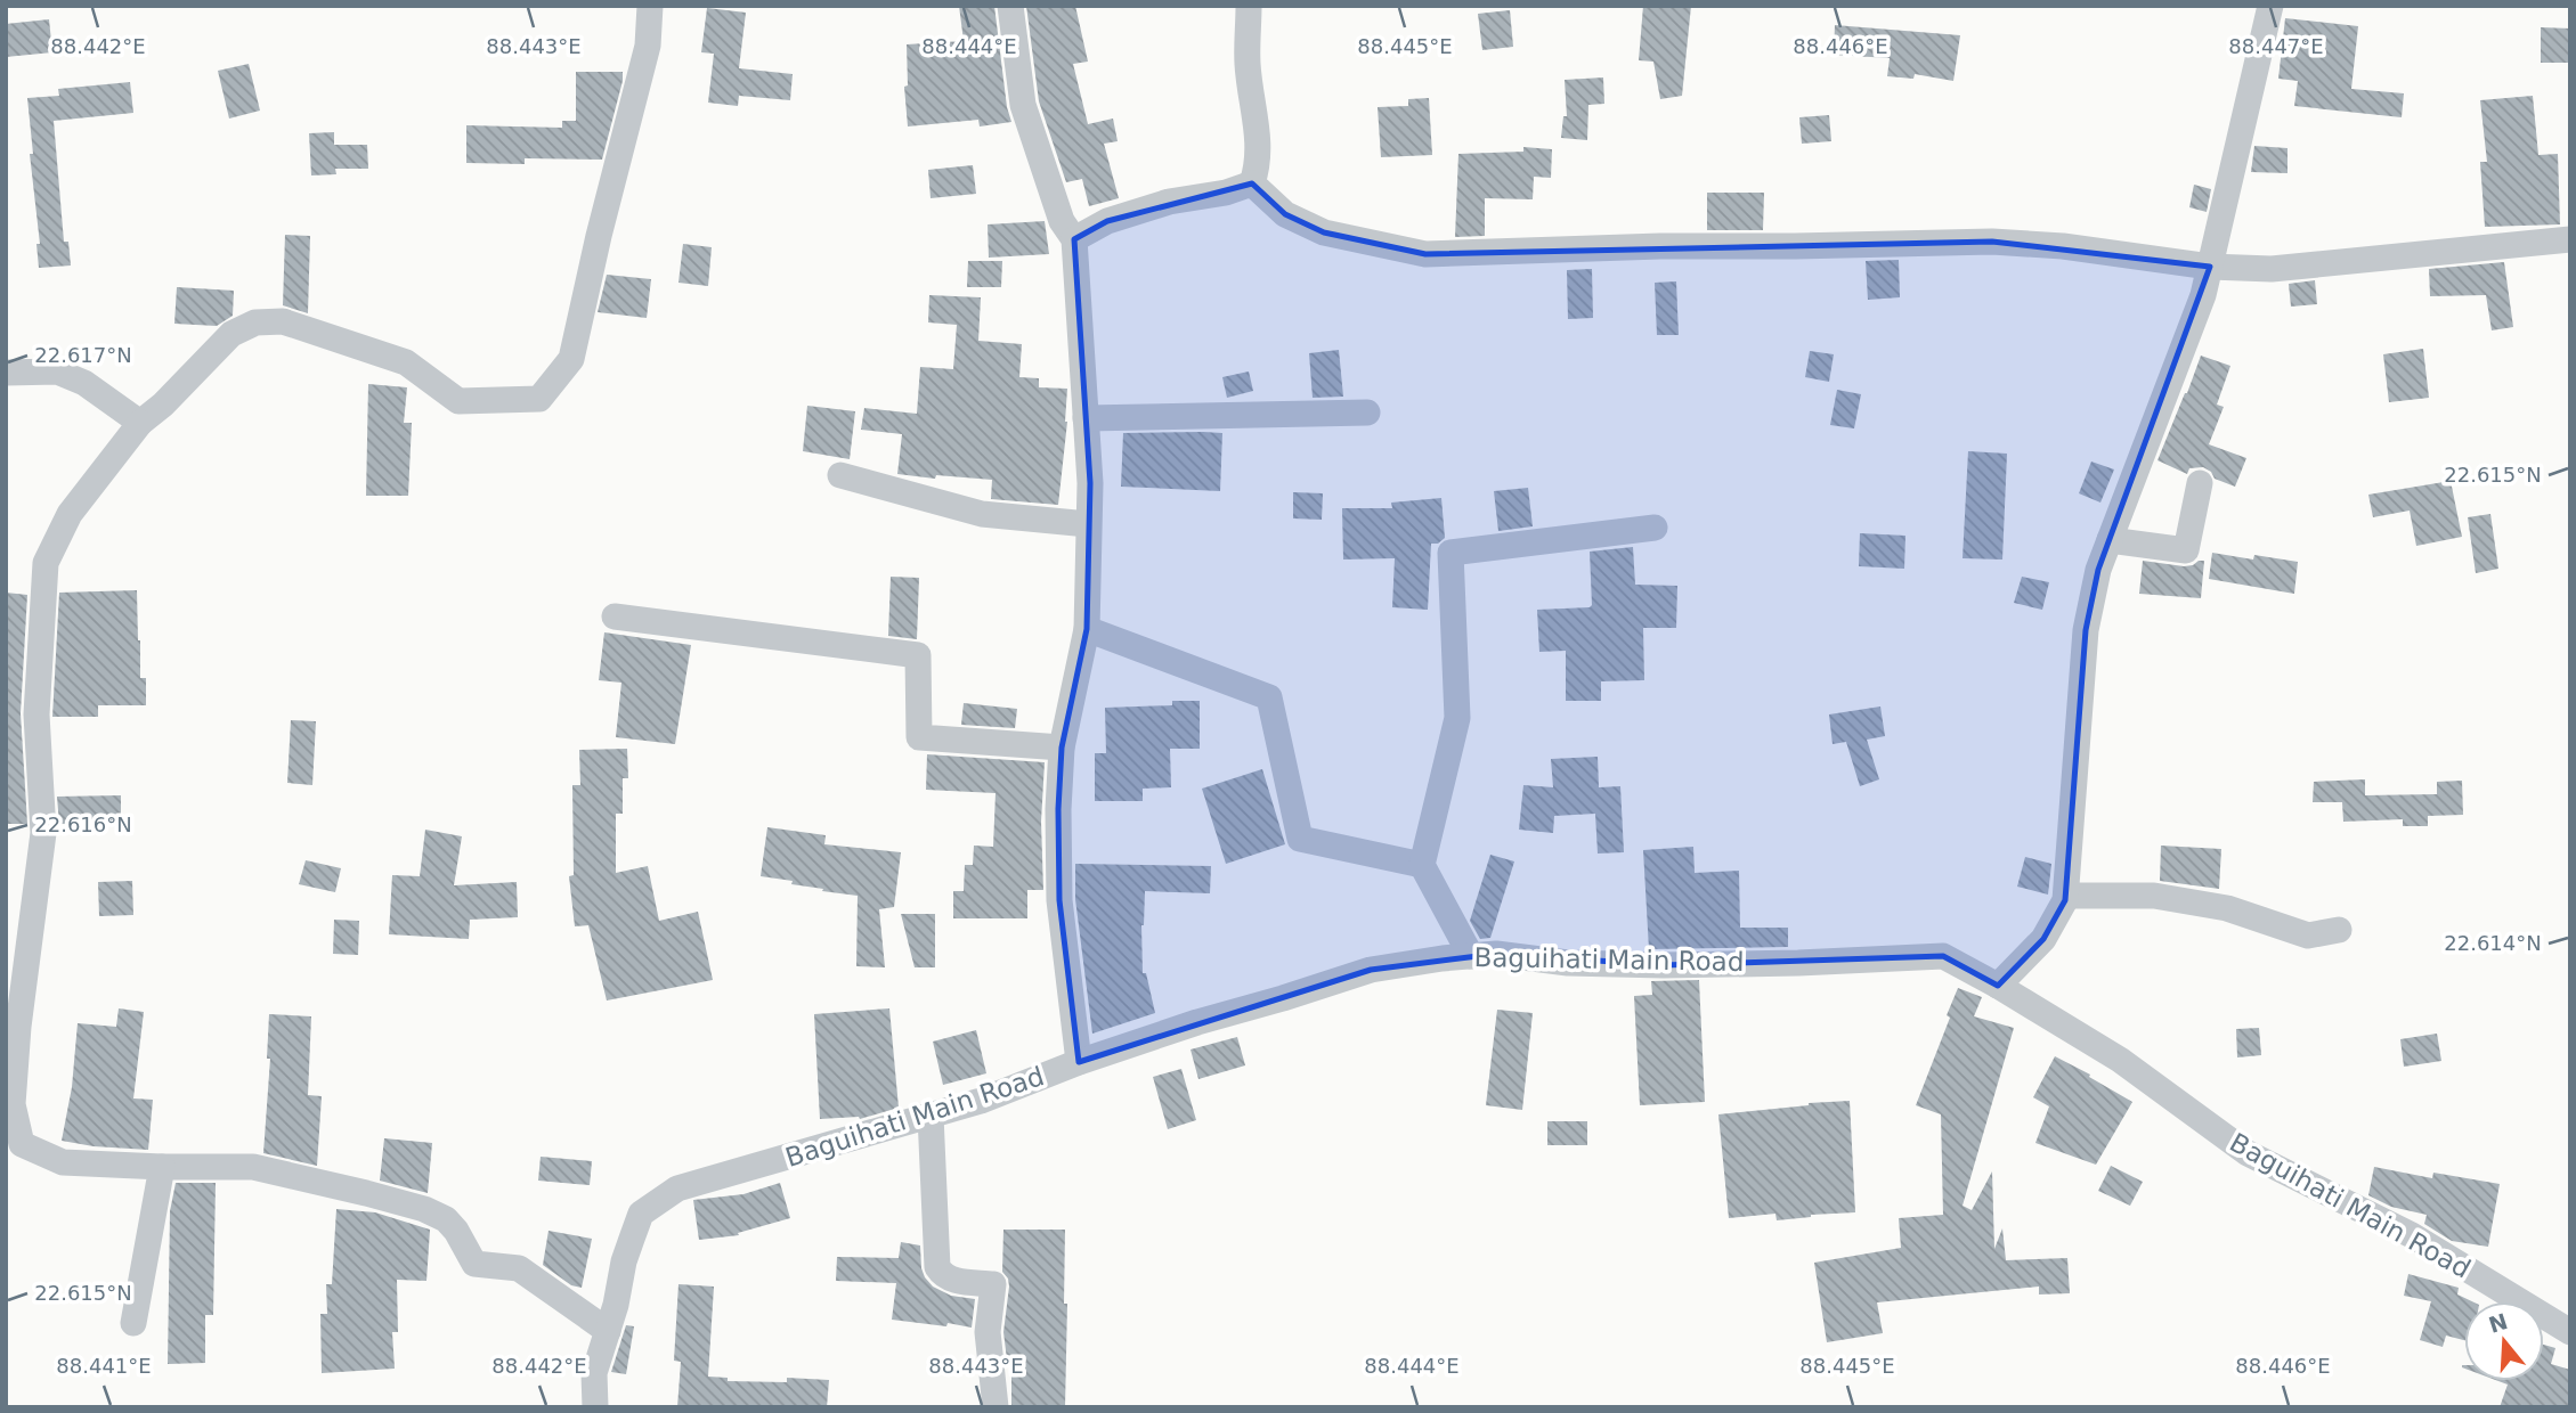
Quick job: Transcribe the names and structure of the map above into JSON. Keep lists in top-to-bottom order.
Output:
{
  "streets": {
    "street": ["Baguihati Main Road"]
  },
  "north": "top",
  "coordinates": [
    "88.442°E",
    "88.443°E",
    "88.444°E",
    "88.445°E",
    "88.446°E",
    "88.447°E",
    "22.617°N",
    "22.615°N",
    "22.616°N",
    "22.614°N",
    "88.441°E"
  ]
}
